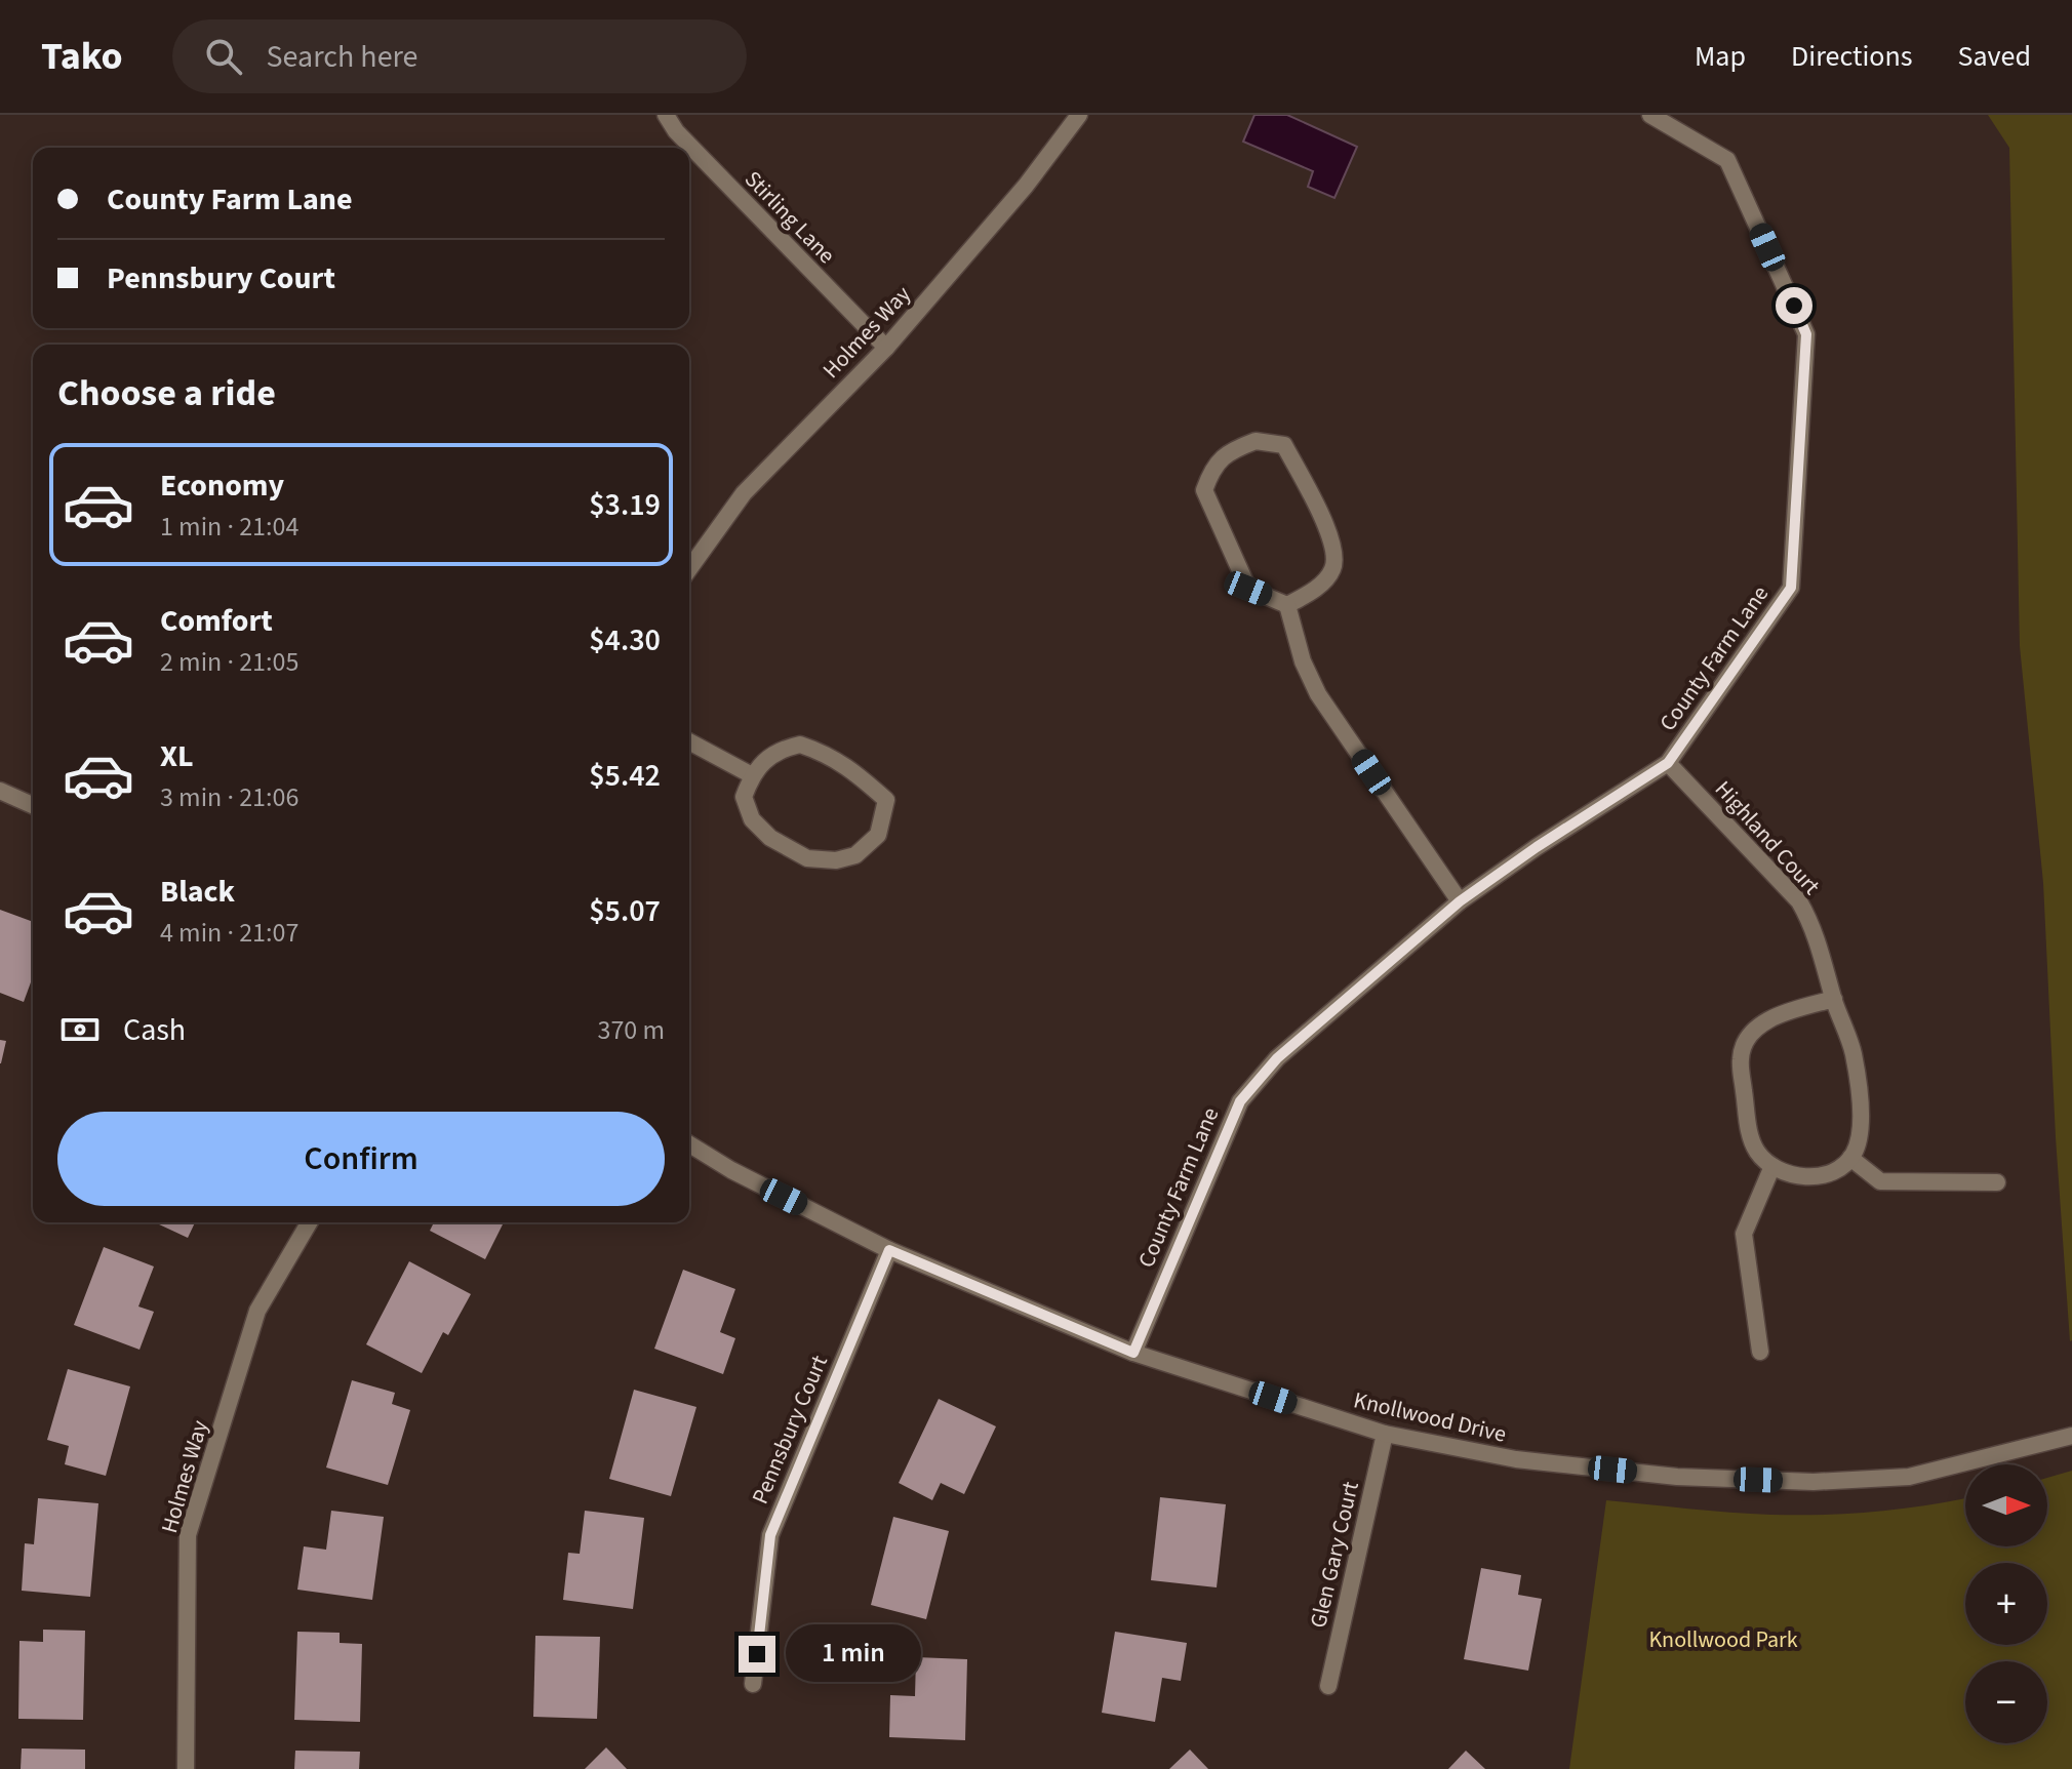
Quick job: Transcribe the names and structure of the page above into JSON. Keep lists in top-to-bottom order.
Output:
{
  "streets": {
    "street": [
      "Stirling Lane",
      "Holmes Way",
      "County Farm Lane",
      "Highland Court",
      "Knollwood Drive",
      "Pennsbury Court",
      "Glen Gary Court"
    ]
  },
  "crossings": [
    ["Stirling Lane", "Holmes Way"],
    ["County Farm Lane", "Highland Court"],
    ["County Farm Lane", "Knollwood Drive"],
    ["Knollwood Drive", "Pennsbury Court"],
    ["Knollwood Drive", "Glen Gary Court"]
  ],
  "parks": ["Knollwood Park"],
  "north": "right",
  "page": {
    "header": "Tako",
    "search": "Search here",
    "nav": ["Map", "Directions", "Saved"],
    "banner": ["County Farm Lane", "Pennsbury Court"],
    "heading": "Choose a ride",
    "list": [
      {
        "name": "Economy",
        "note": "1 min · 21:04",
        "value": "$3.19"
      },
      {
        "name": "Comfort",
        "note": "2 min · 21:05",
        "value": "$4.30"
      },
      {
        "name": "XL",
        "note": "3 min · 21:06",
        "value": "$5.42"
      },
      {
        "name": "Black",
        "note": "4 min · 21:07",
        "value": "$5.07"
      }
    ],
    "pay": ["Cash", "370 m"],
    "buttons": "Confirm",
    "map_buttons": ["+", "−"],
    "bubble": "1 min"
  }
}
